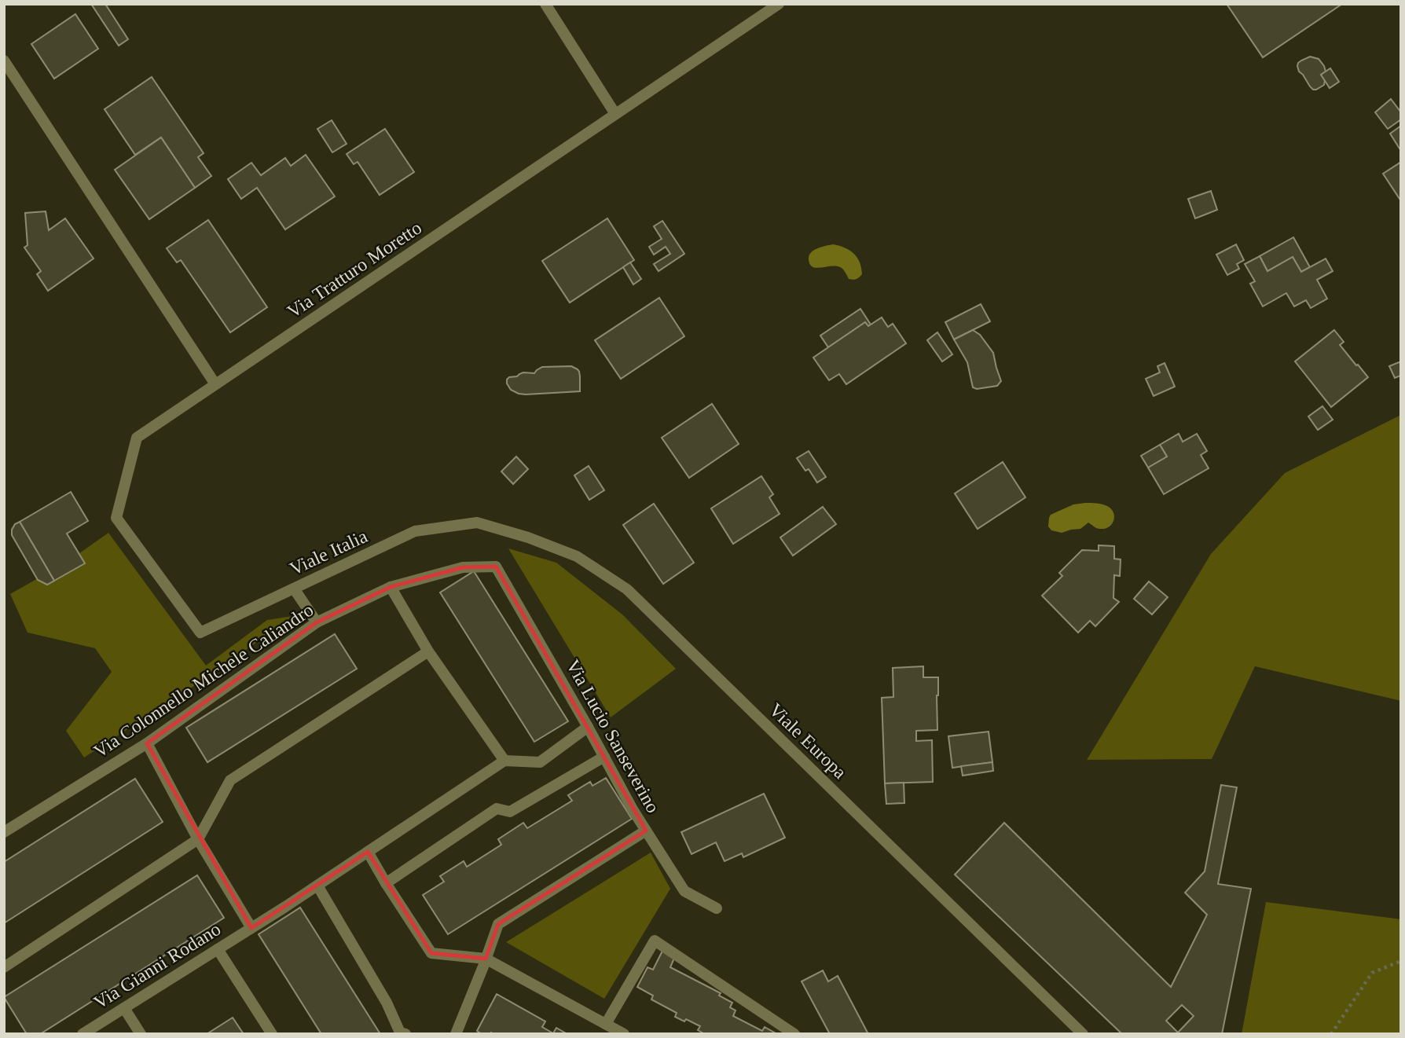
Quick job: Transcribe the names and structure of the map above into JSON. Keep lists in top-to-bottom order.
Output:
{
  "streets": {
    "street": [
      "Via Tratturo Moretto",
      "Viale Italia",
      "Via Colonnello Michele Caliandro",
      "Via Lucio Sanseverino",
      "Viale Europa",
      "Via Gianni Rodano"
    ]
  },
  "crossings": [
    ["Via Tratturo Moretto", "Viale Italia"],
    ["Viale Italia", "Viale Europa"],
    ["Via Colonnello Michele Caliandro", "Via Lucio Sanseverino"]
  ]
}
